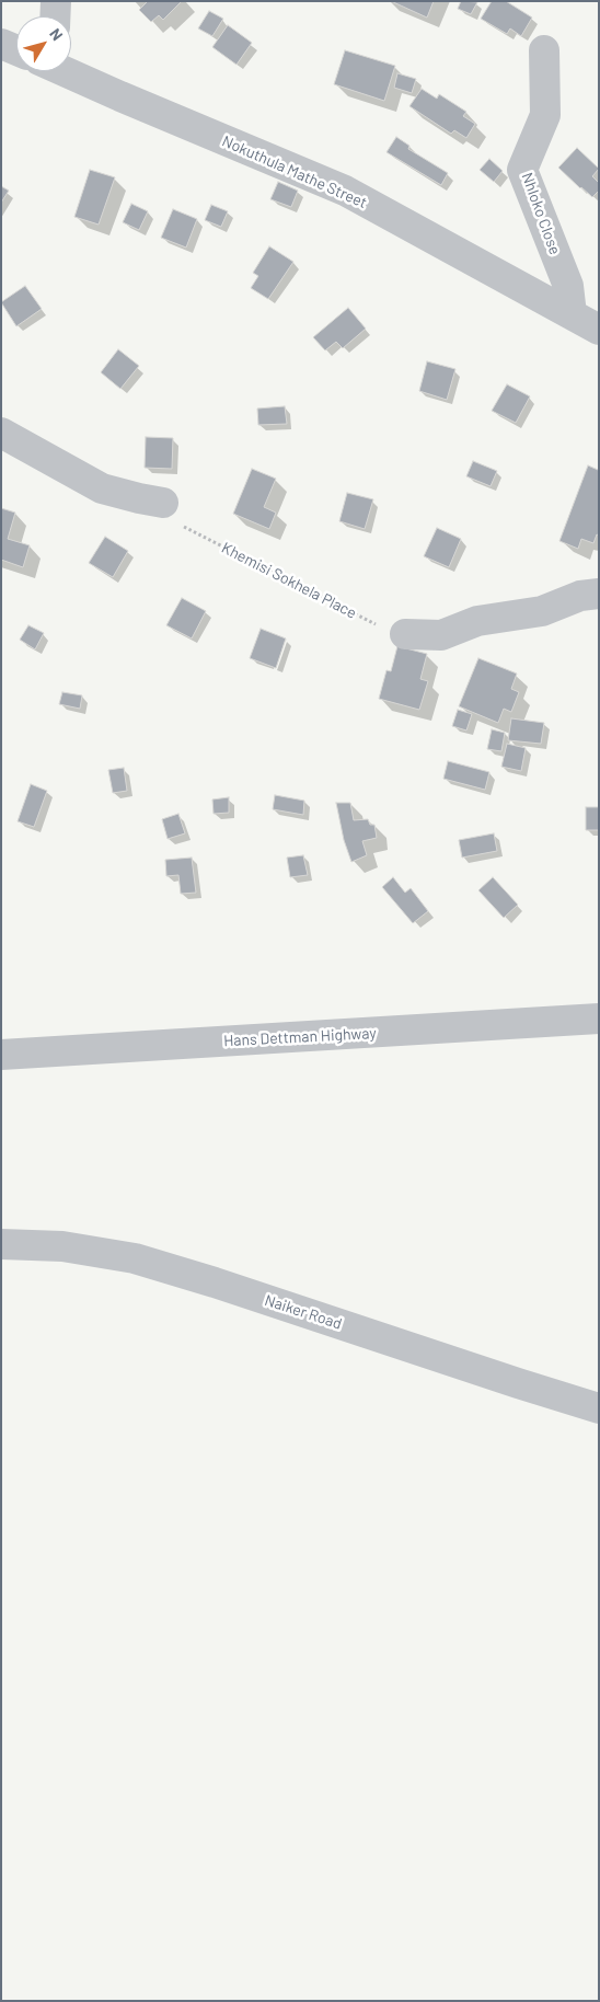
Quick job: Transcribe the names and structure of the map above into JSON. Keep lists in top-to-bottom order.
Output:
{
  "streets": {
    "street": [
      "Nokuthula Mathe Street",
      "Nhloko Close",
      "Hans Dettman Highway",
      "Naiker Road"
    ],
    "path": ["Khemisi Sokhela Place"]
  },
  "crossings": [
    ["Nokuthula Mathe Street", "Nhloko Close"]
  ],
  "north": "top right"
}
